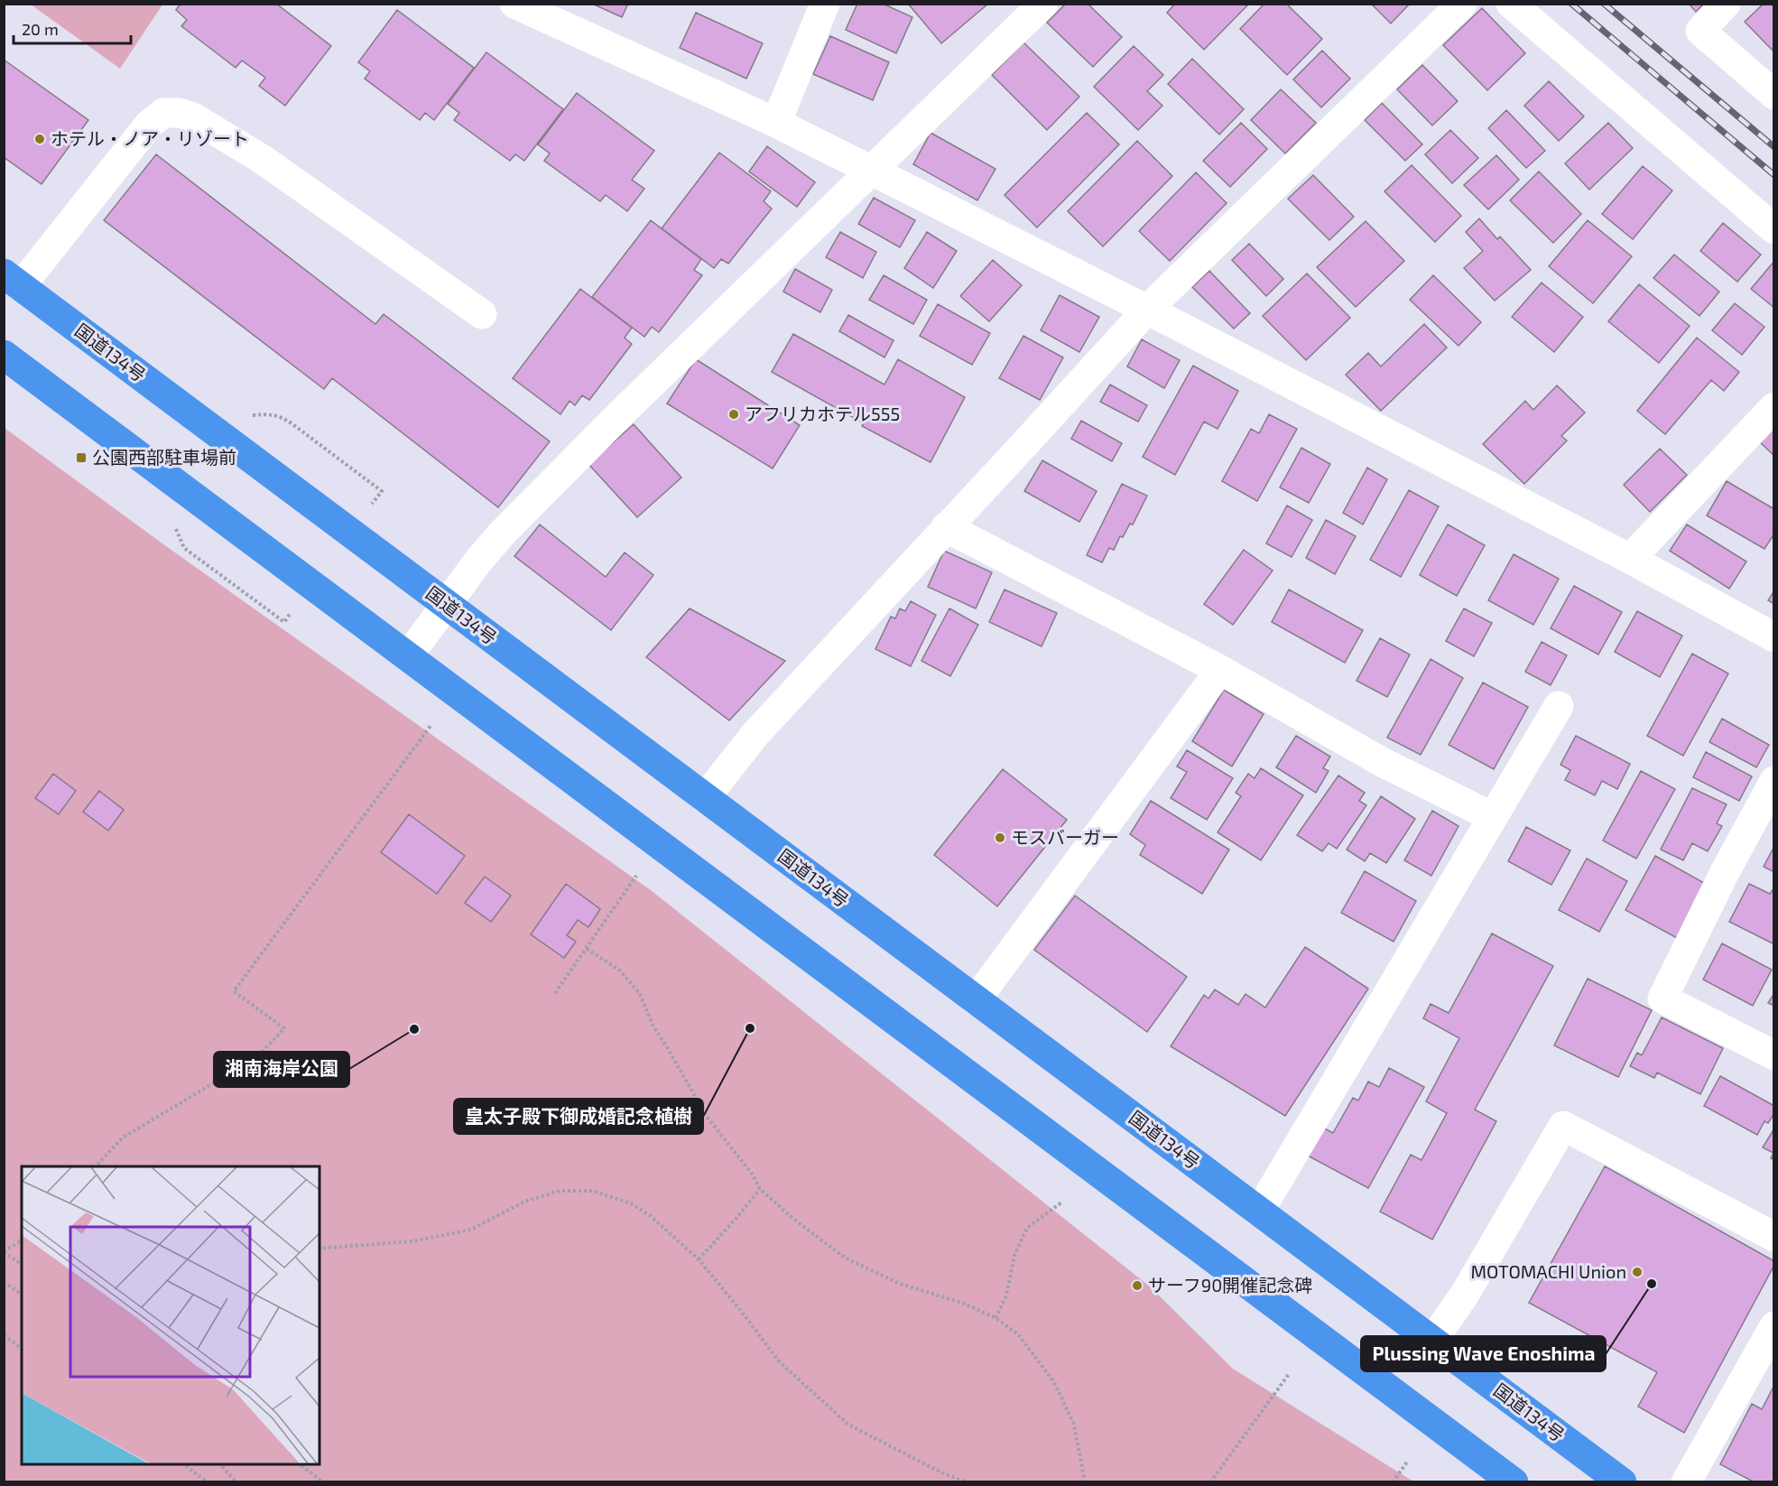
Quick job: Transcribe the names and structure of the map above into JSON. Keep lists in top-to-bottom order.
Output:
{
  "streets": {
    "highway": ["国道134号"]
  },
  "places": {
    "other": [
      "ホテル・ノア・リゾート",
      "アフリカホテル555",
      "モスバーガー",
      "皇太子殿下御成婚記念植樹",
      "湘南海岸公園",
      "MOTOMACHI Union",
      "Plussing Wave Enoshima",
      "サーフ90開催記念碑"
    ],
    "transit": ["公園西部駐車場前"]
  },
  "scale_bar": "20 m"
}
